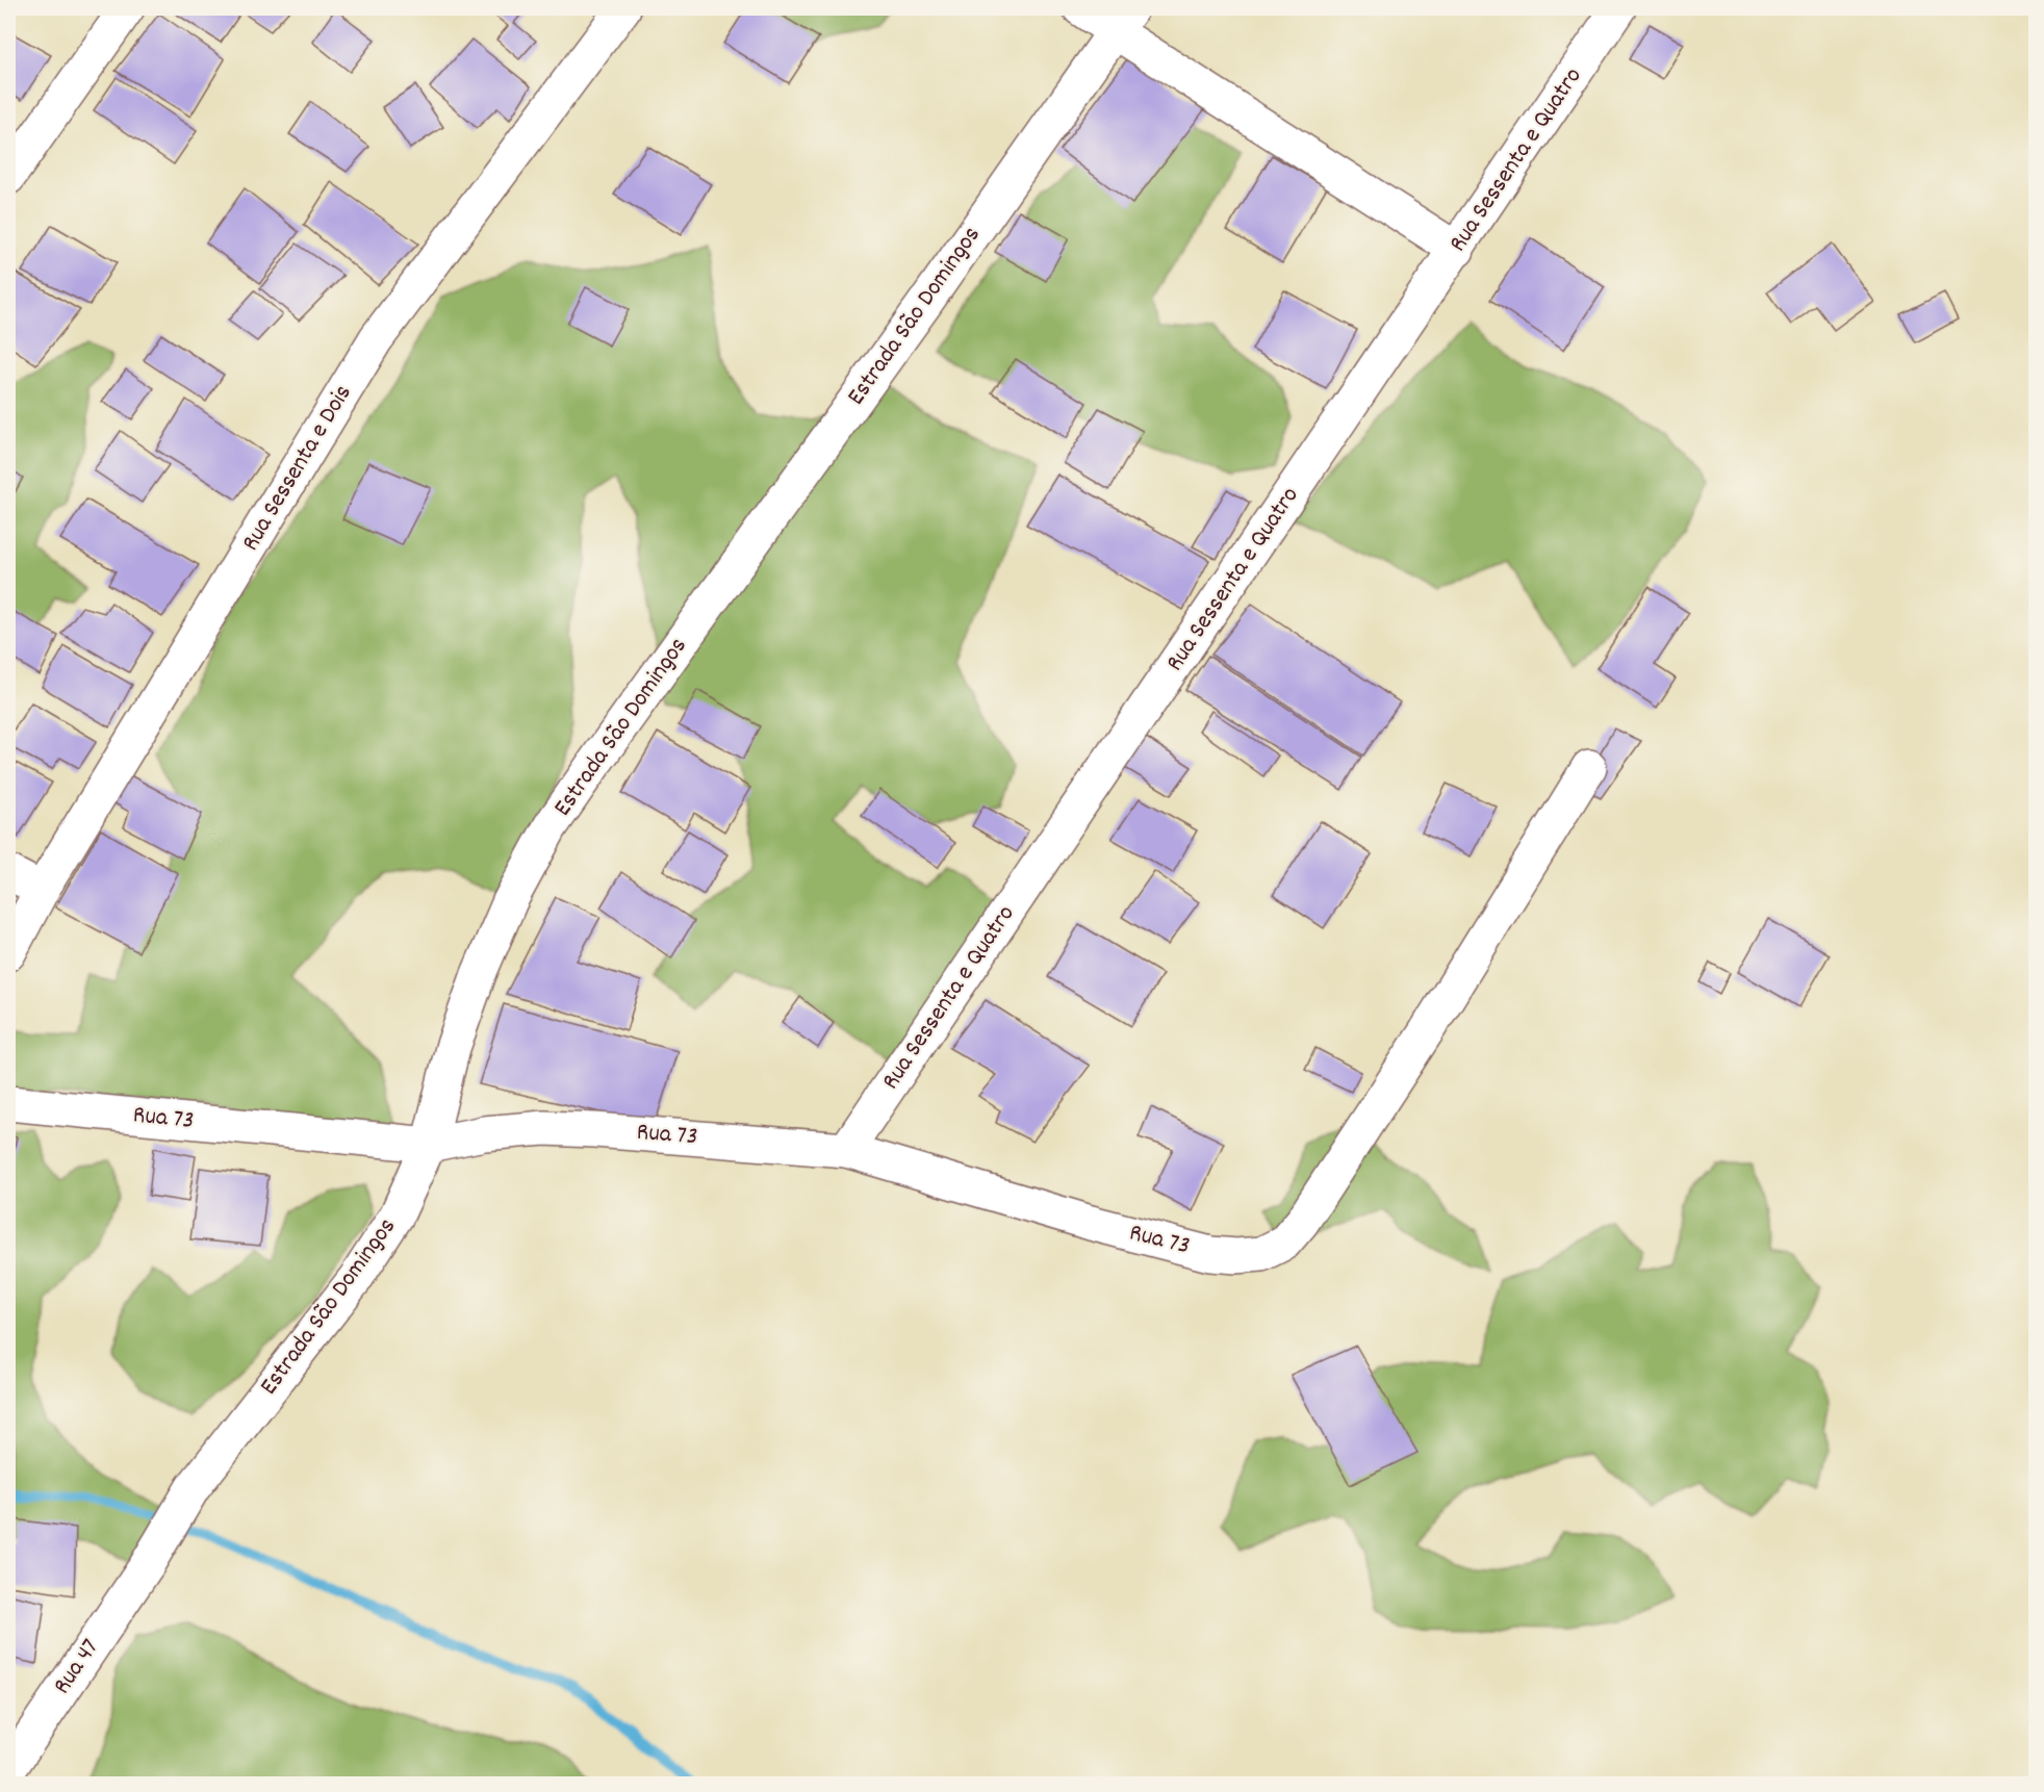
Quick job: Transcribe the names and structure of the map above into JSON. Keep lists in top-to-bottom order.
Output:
{
  "streets": {
    "street": [
      "Rua Sessenta e Quatro",
      "Estrada São Domingos",
      "Rua Sessenta e Dois",
      "Rua 73",
      "Rua 47"
    ]
  },
  "crossings": [
    ["Rua Sessenta e Quatro", "Rua 73"],
    ["Estrada São Domingos", "Rua 73"],
    ["Estrada São Domingos", "Rua 47"]
  ]
}
